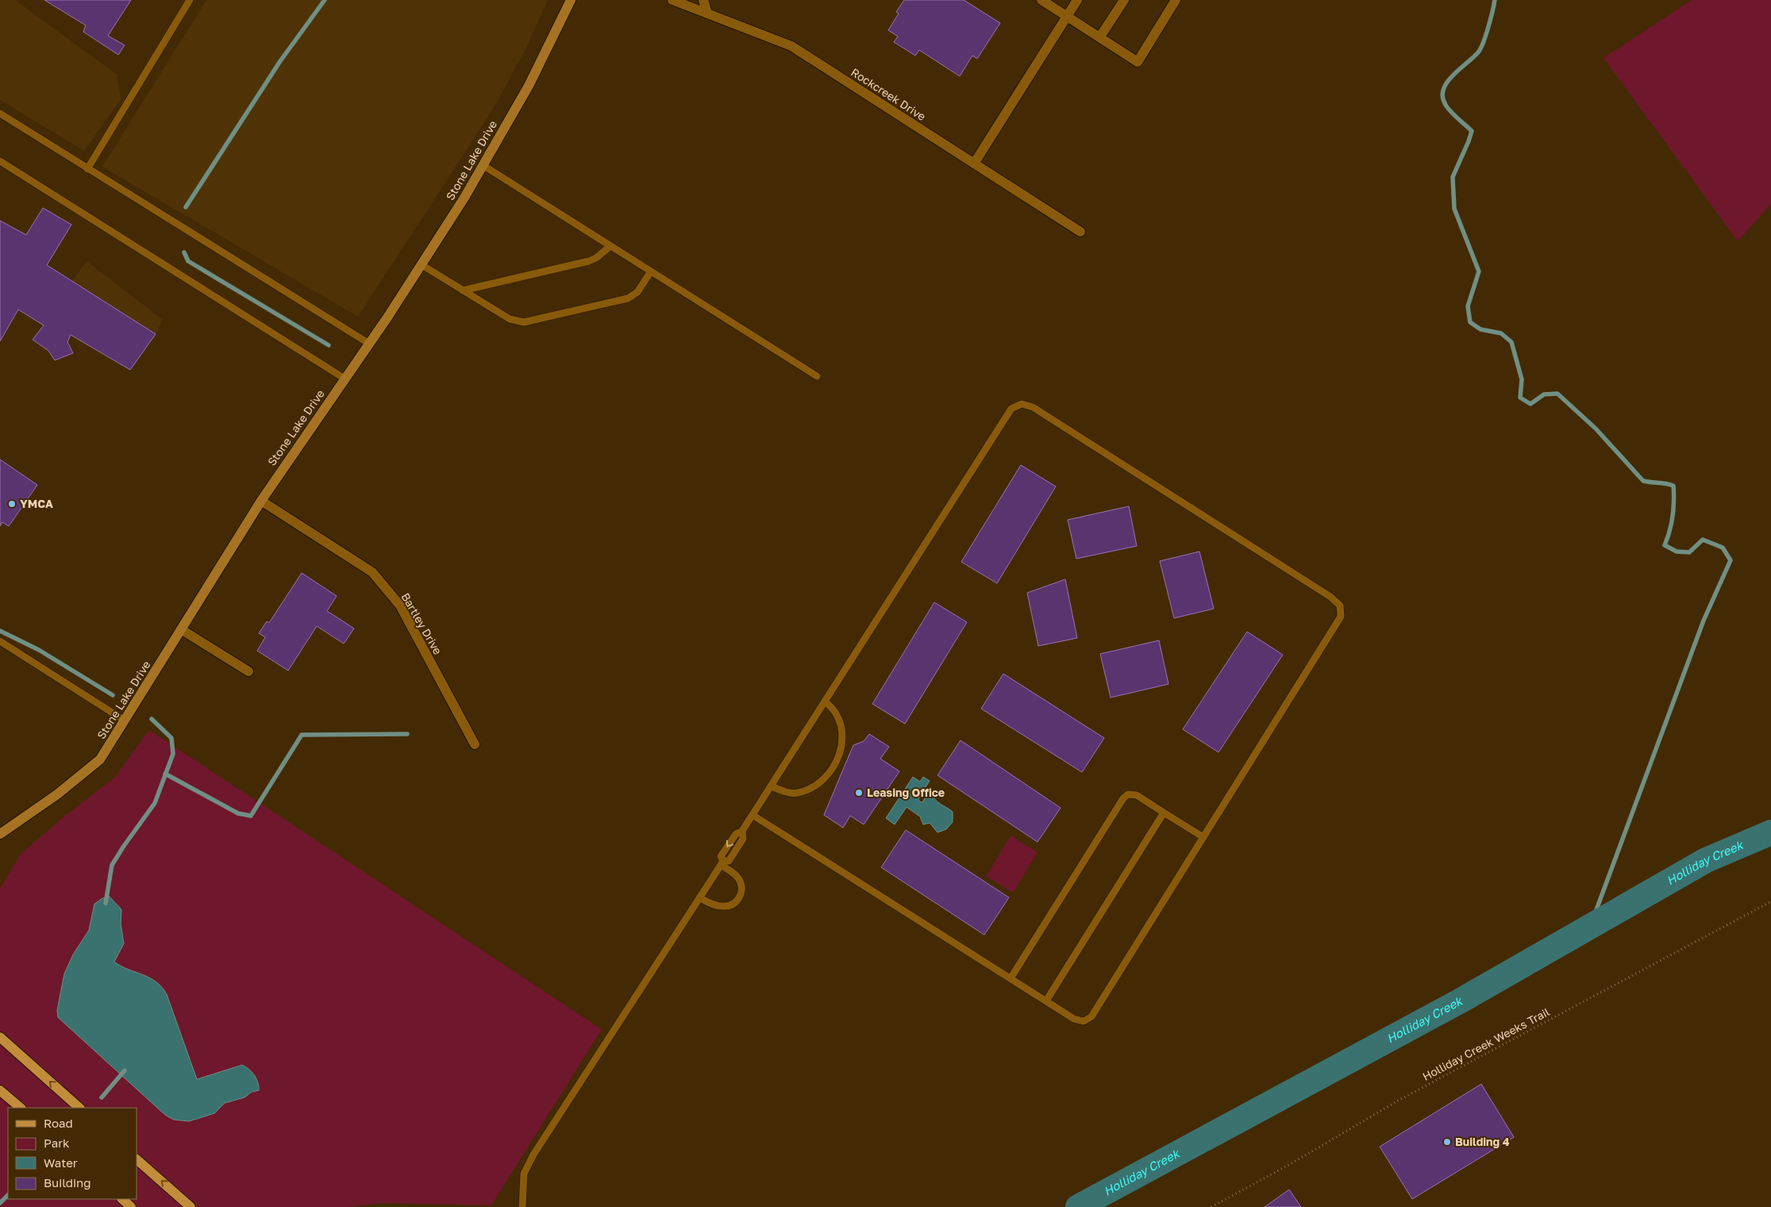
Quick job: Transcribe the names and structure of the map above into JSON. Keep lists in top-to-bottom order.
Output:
{
  "streets": {
    "street": ["Rockcreek Drive", "Stone Lake Drive", "Bartley Drive"],
    "path": ["Holliday Creek Weeks Trail"]
  },
  "crossings": [
    ["Stone Lake Drive", "Bartley Drive"]
  ],
  "water": ["Holliday Creek"],
  "places": ["YMCA", "Leasing Office", "Building 4"],
  "legend": [
    "Road",
    "Park",
    "Water",
    "Building"
  ]
}
